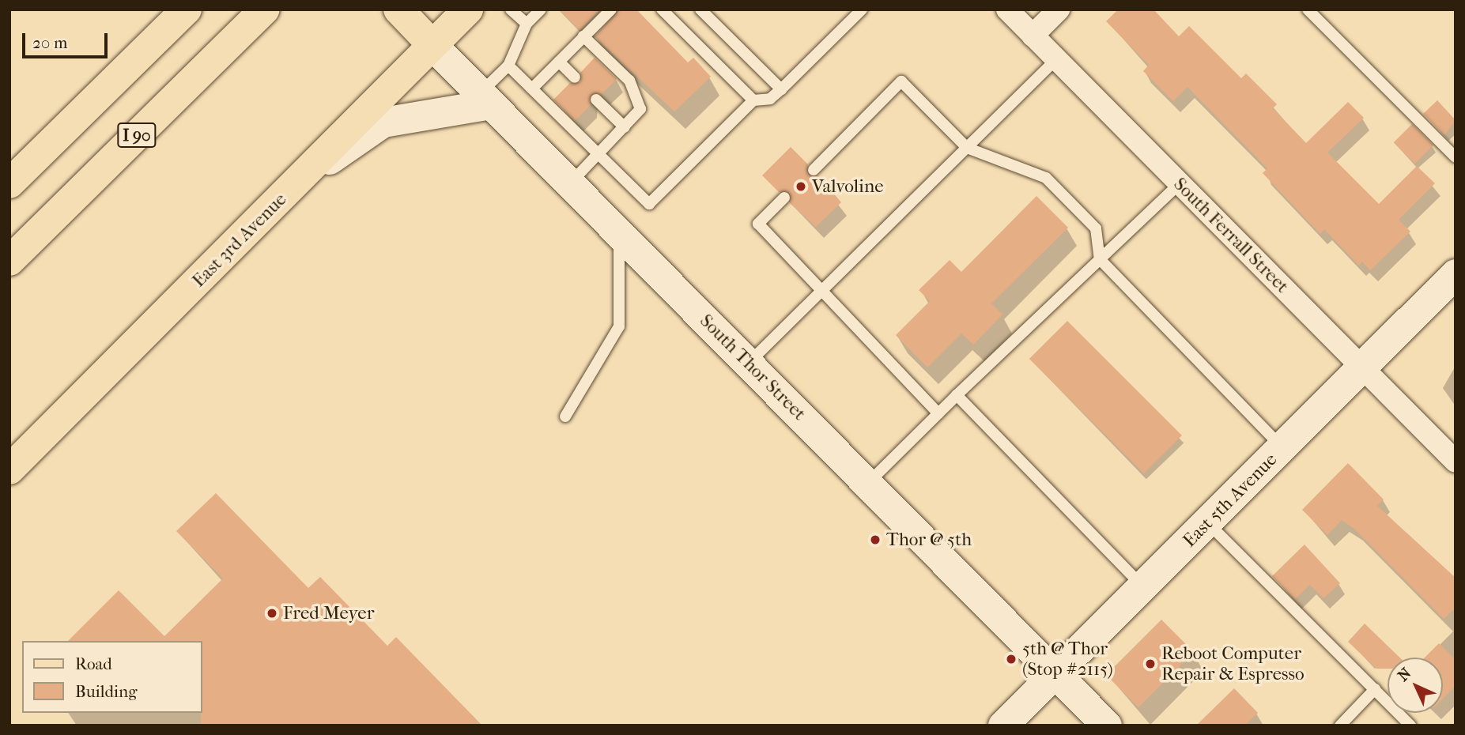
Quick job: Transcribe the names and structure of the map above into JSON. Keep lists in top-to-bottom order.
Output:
{
  "streets": {
    "main road": [
      "I 90",
      "East 3rd Avenue",
      "South Thor Street",
      "East 5th Avenue"
    ],
    "street": ["South Ferrall Street"]
  },
  "crossings": [
    ["South Ferrall Street", "East 5th Avenue"],
    ["East 3rd Avenue", "South Thor Street"],
    ["South Thor Street", "East 5th Avenue"]
  ],
  "places": [
    "Valvoline",
    "Thor @ 5th",
    "Fred Meyer",
    "5th @ Thor (Stop #2115)",
    "Reboot Computer Repair & Espresso"
  ],
  "legend": ["Road", "Building"],
  "scale_bar": "20 m",
  "north": "top left"
}
